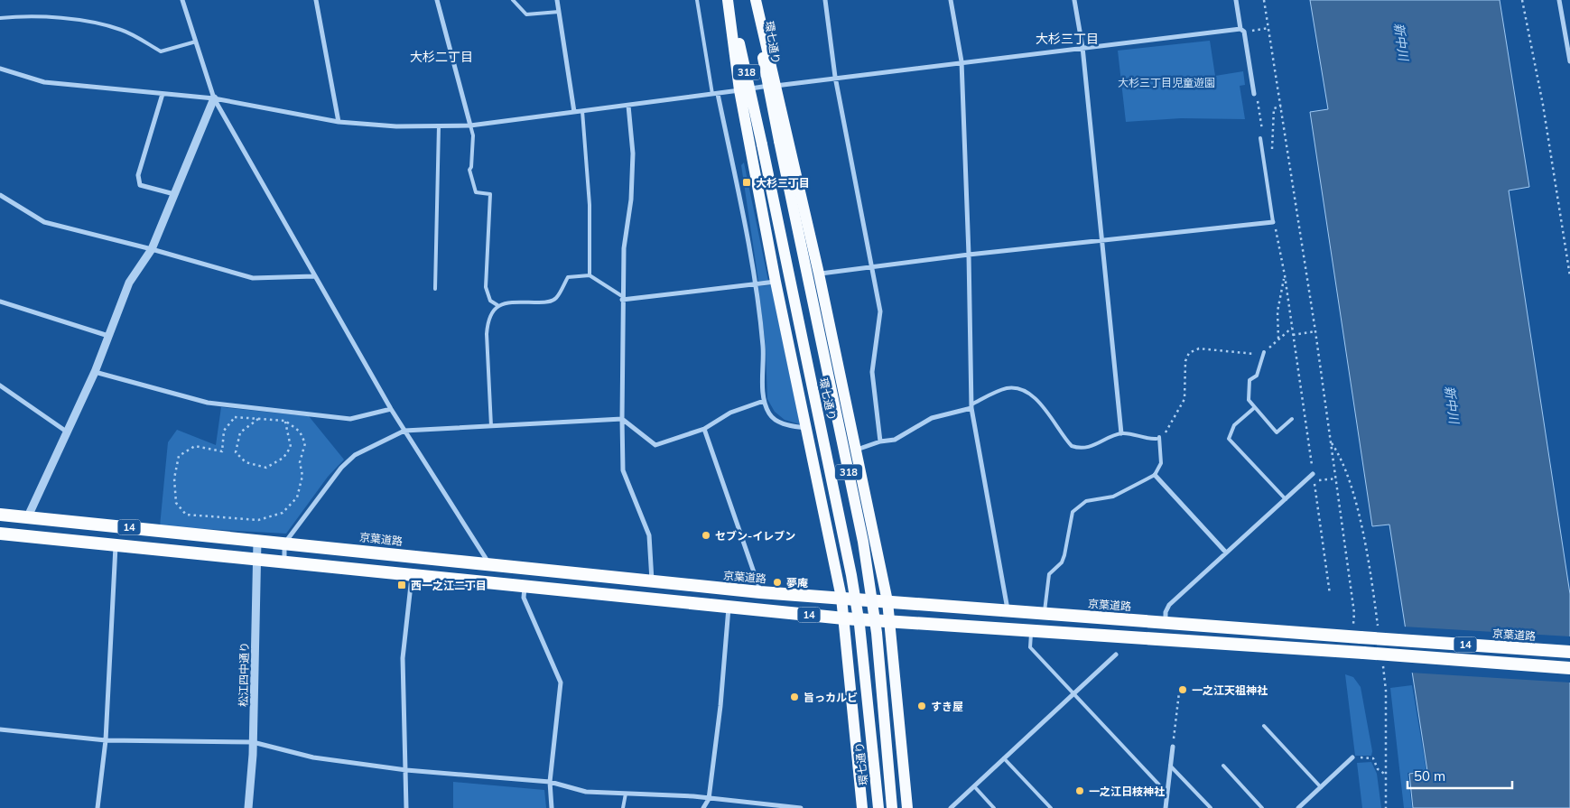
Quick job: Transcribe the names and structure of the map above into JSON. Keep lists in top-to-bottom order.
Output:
{
  "streets": {
    "highway": ["14", "京葉道路"],
    "main road": ["環七通り", "318"],
    "street": ["松江四中通り"]
  },
  "crossings": [
    ["環七通り", "318"],
    ["318", "14"],
    ["318", "京葉道路"],
    ["14", "松江四中通り"],
    ["京葉道路", "松江四中通り"]
  ],
  "districts": ["大杉三丁目", "大杉二丁目"],
  "water": ["新中川"],
  "parks": ["大杉三丁目児童遊園"],
  "places": {
    "transit": ["大杉三丁目", "西一之江二丁目"],
    "other": [
      "セブン-イレブン",
      "夢庵",
      "一之江天祖神社",
      "旨っカルビ",
      "すき屋",
      "一之江日枝神社"
    ]
  },
  "scale_bar": "50 m"
}
